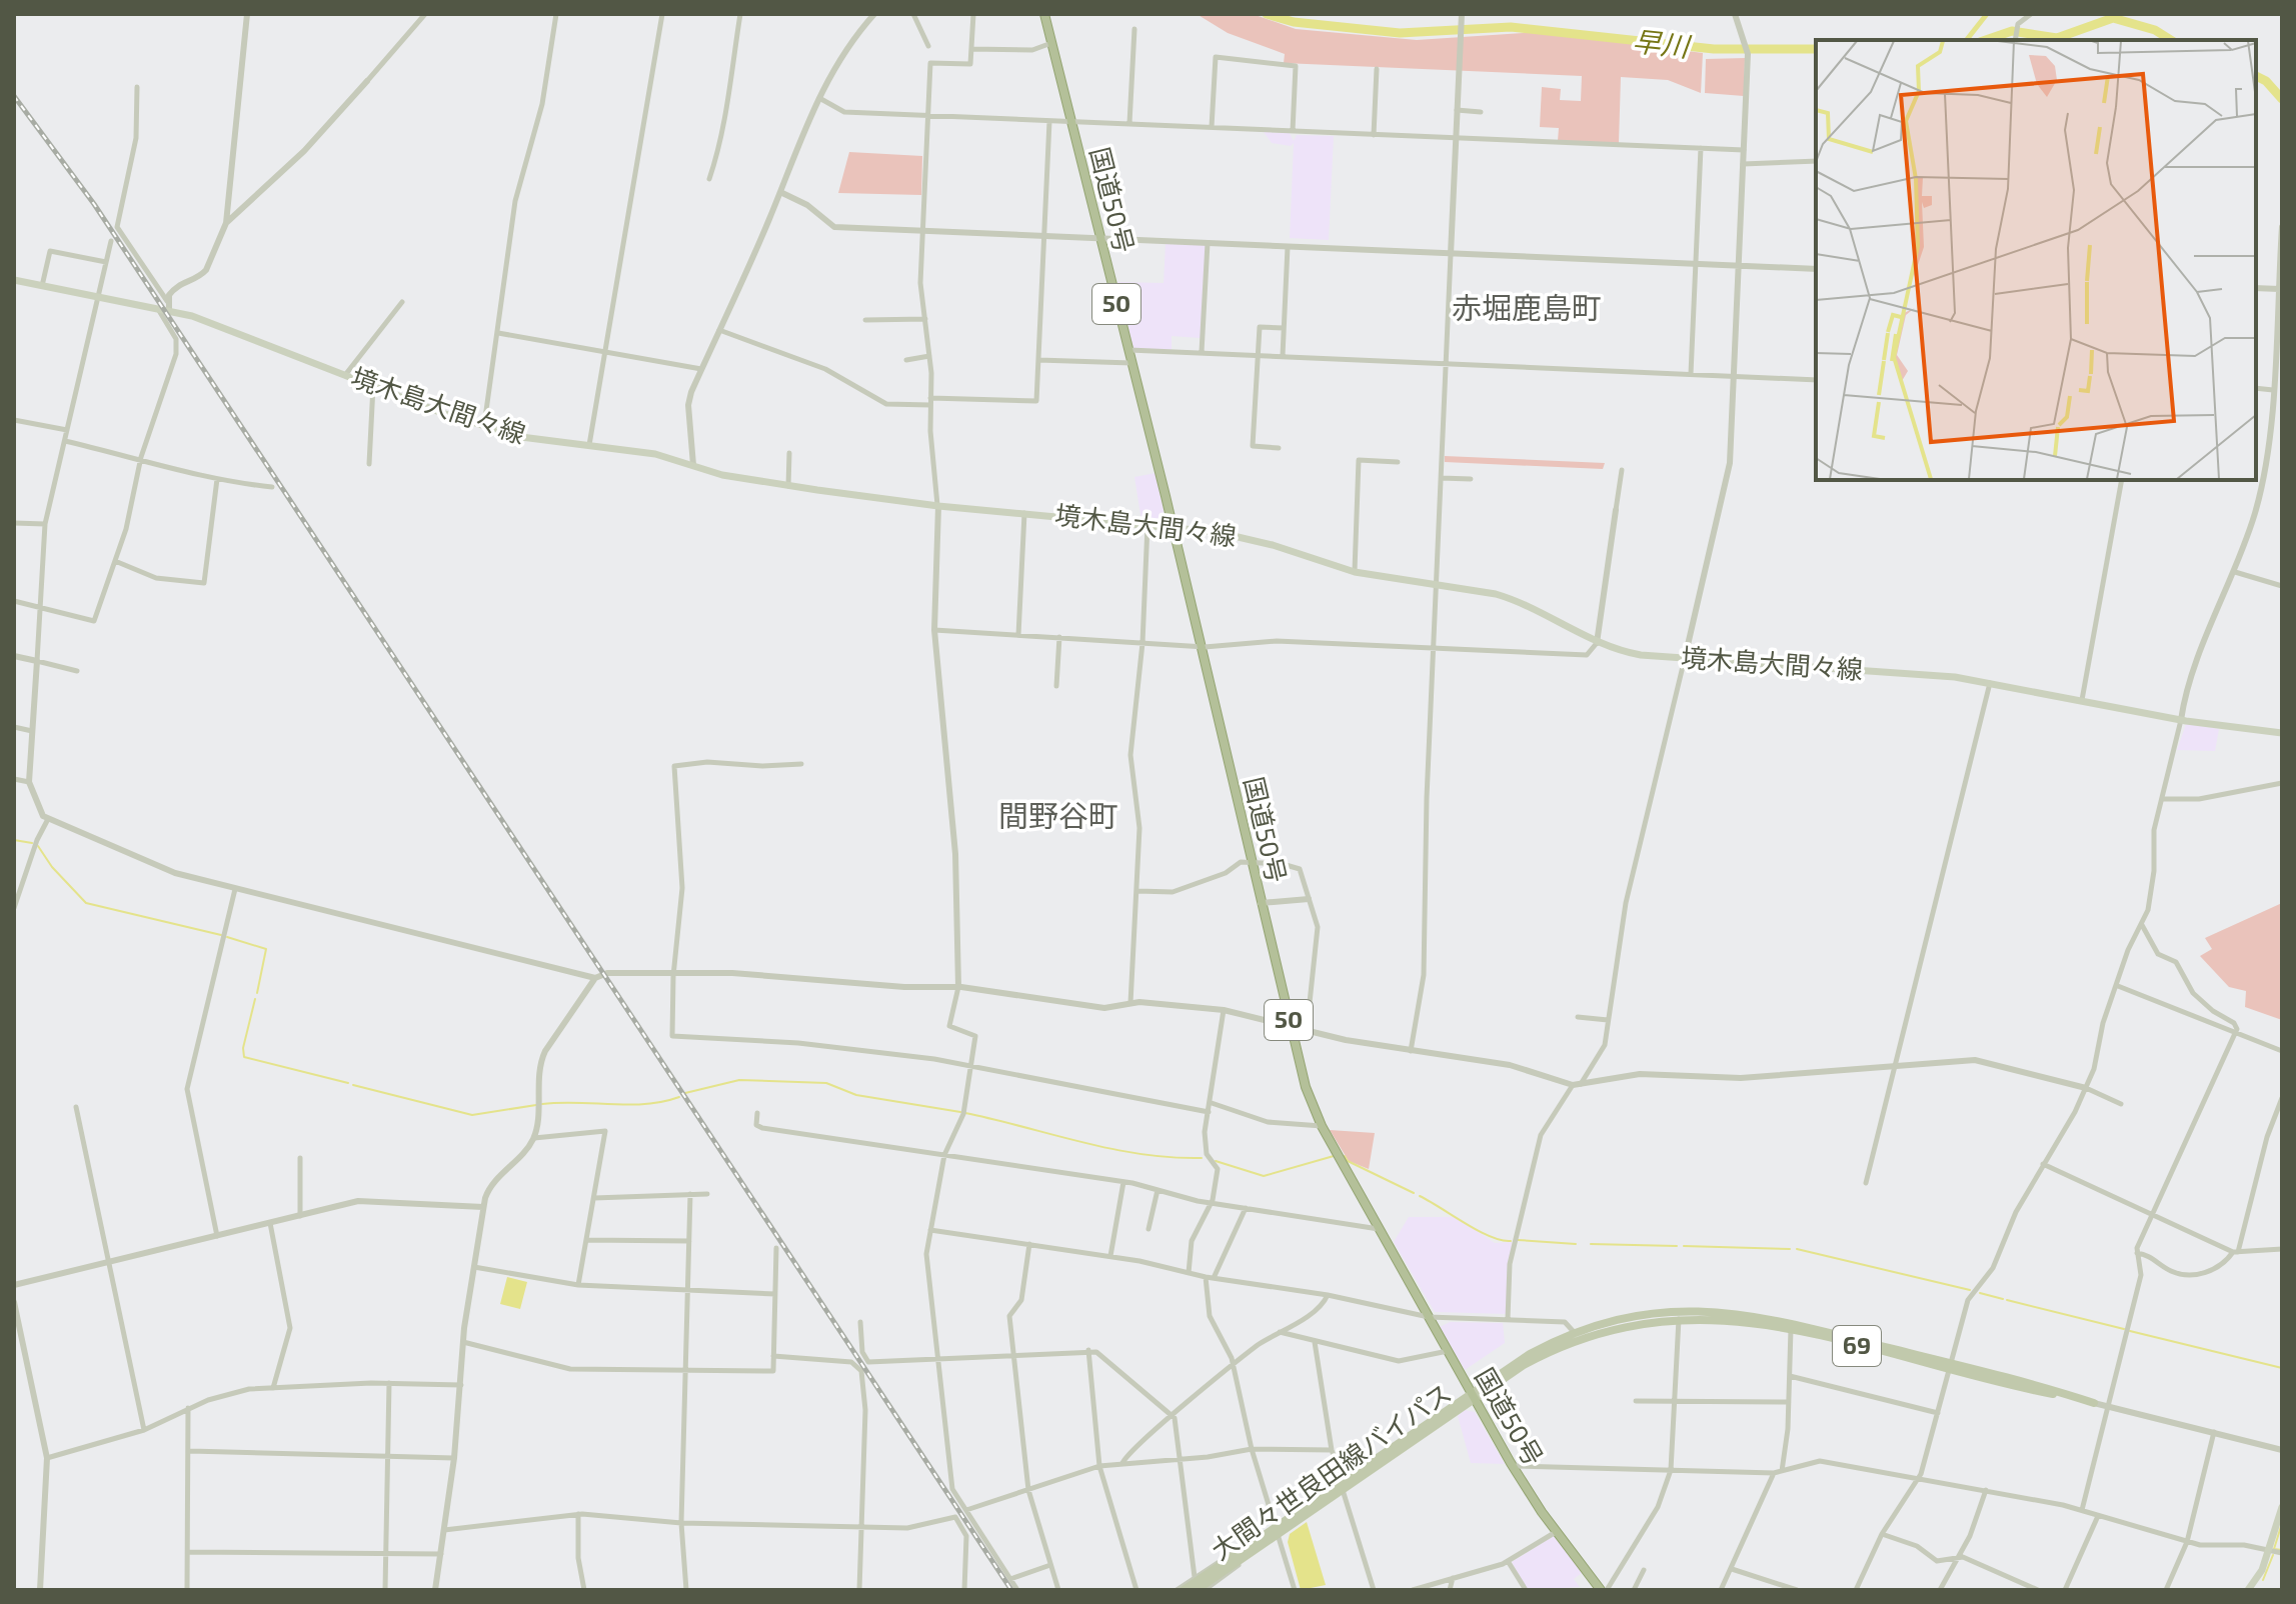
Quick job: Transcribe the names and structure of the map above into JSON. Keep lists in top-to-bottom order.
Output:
{
  "streets": {
    "highway": ["国道50号", "50"],
    "main road": ["境木島大間々線", "69", "大間々世良田線バイパス"]
  },
  "crossings": [
    ["国道50号", "境木島大間々線"],
    ["国道50号", "大間々世良田線バイパス"]
  ],
  "districts": ["赤堀鹿島町", "間野谷町"],
  "water": ["早川"]
}
